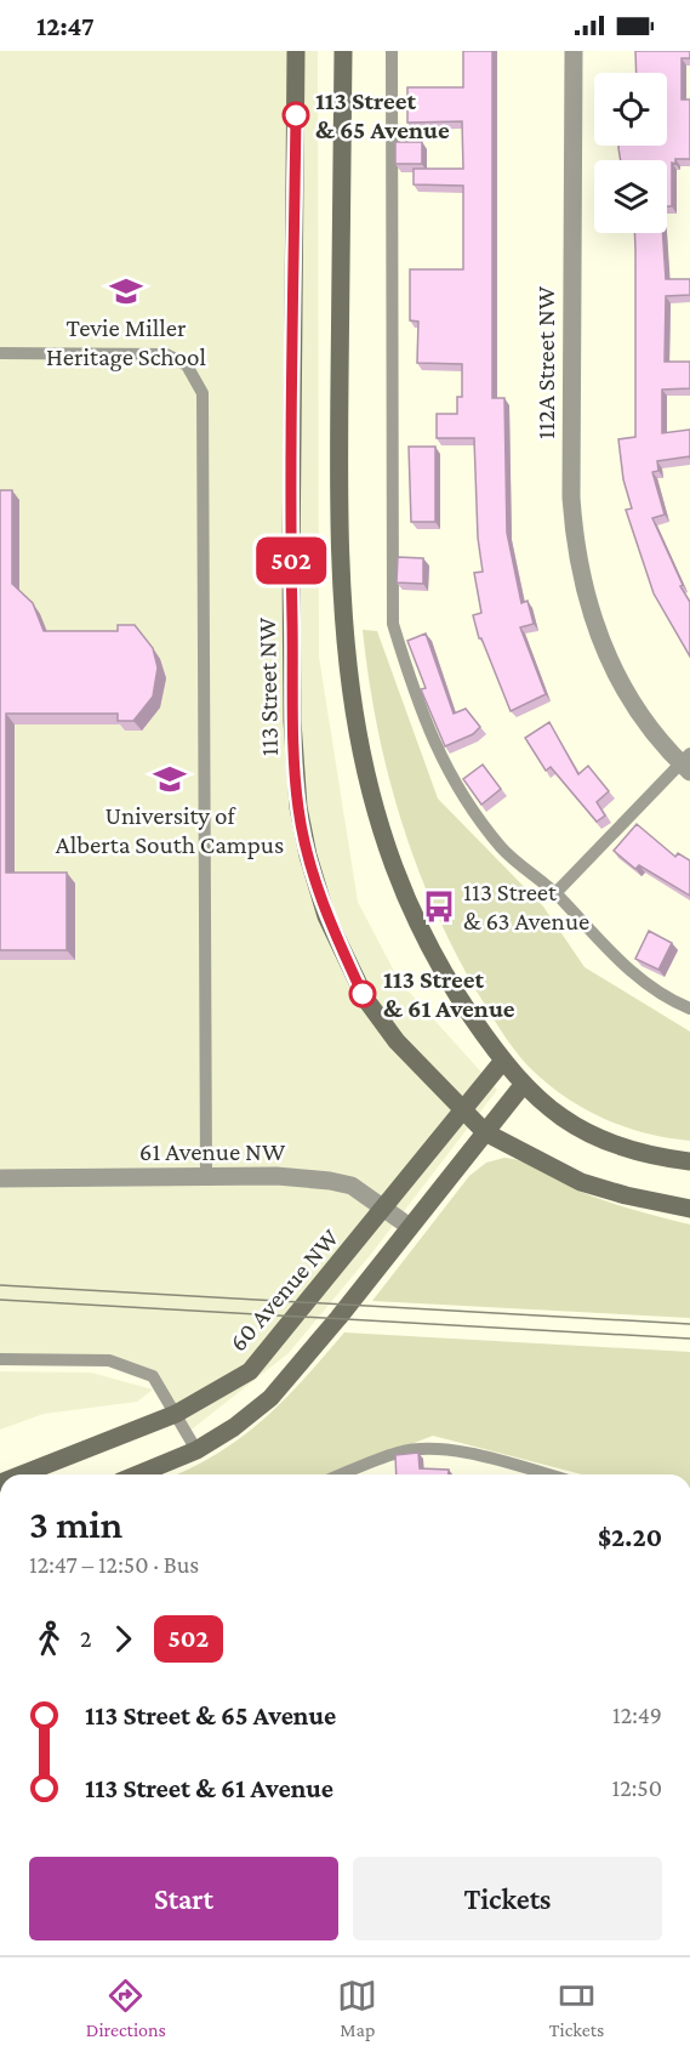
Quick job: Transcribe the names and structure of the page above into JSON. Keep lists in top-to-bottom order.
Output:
{
  "streets": {
    "main road": ["113 Street NW", "60 Avenue NW"],
    "street": ["112A Street NW", "61 Avenue NW"]
  },
  "crossings": [
    ["113 Street NW", "60 Avenue NW"],
    ["61 Avenue NW", "60 Avenue NW"]
  ],
  "places": {
    "other": ["113 Street & 65 Avenue", "113 Street & 61 Avenue"],
    "school or university": ["Tevie Miller Heritage School", "University of Alberta South Campus"],
    "bus stop": ["113 Street & 63 Avenue"]
  },
  "lines": ["bus line 502"],
  "page": {
    "status": "12:47",
    "on_map": "502",
    "heading": ["3 min", "12:47 – 12:50 · Bus", "$2.20"],
    "legs": ["2", "502"],
    "list": [
      {
        "name": "113 Street & 65 Avenue",
        "value": "12:49"
      },
      {
        "name": "113 Street & 61 Avenue",
        "value": "12:50"
      }
    ],
    "buttons": ["Start", "Tickets"],
    "tabs": ["Directions", "Map", "Tickets"]
  }
}
